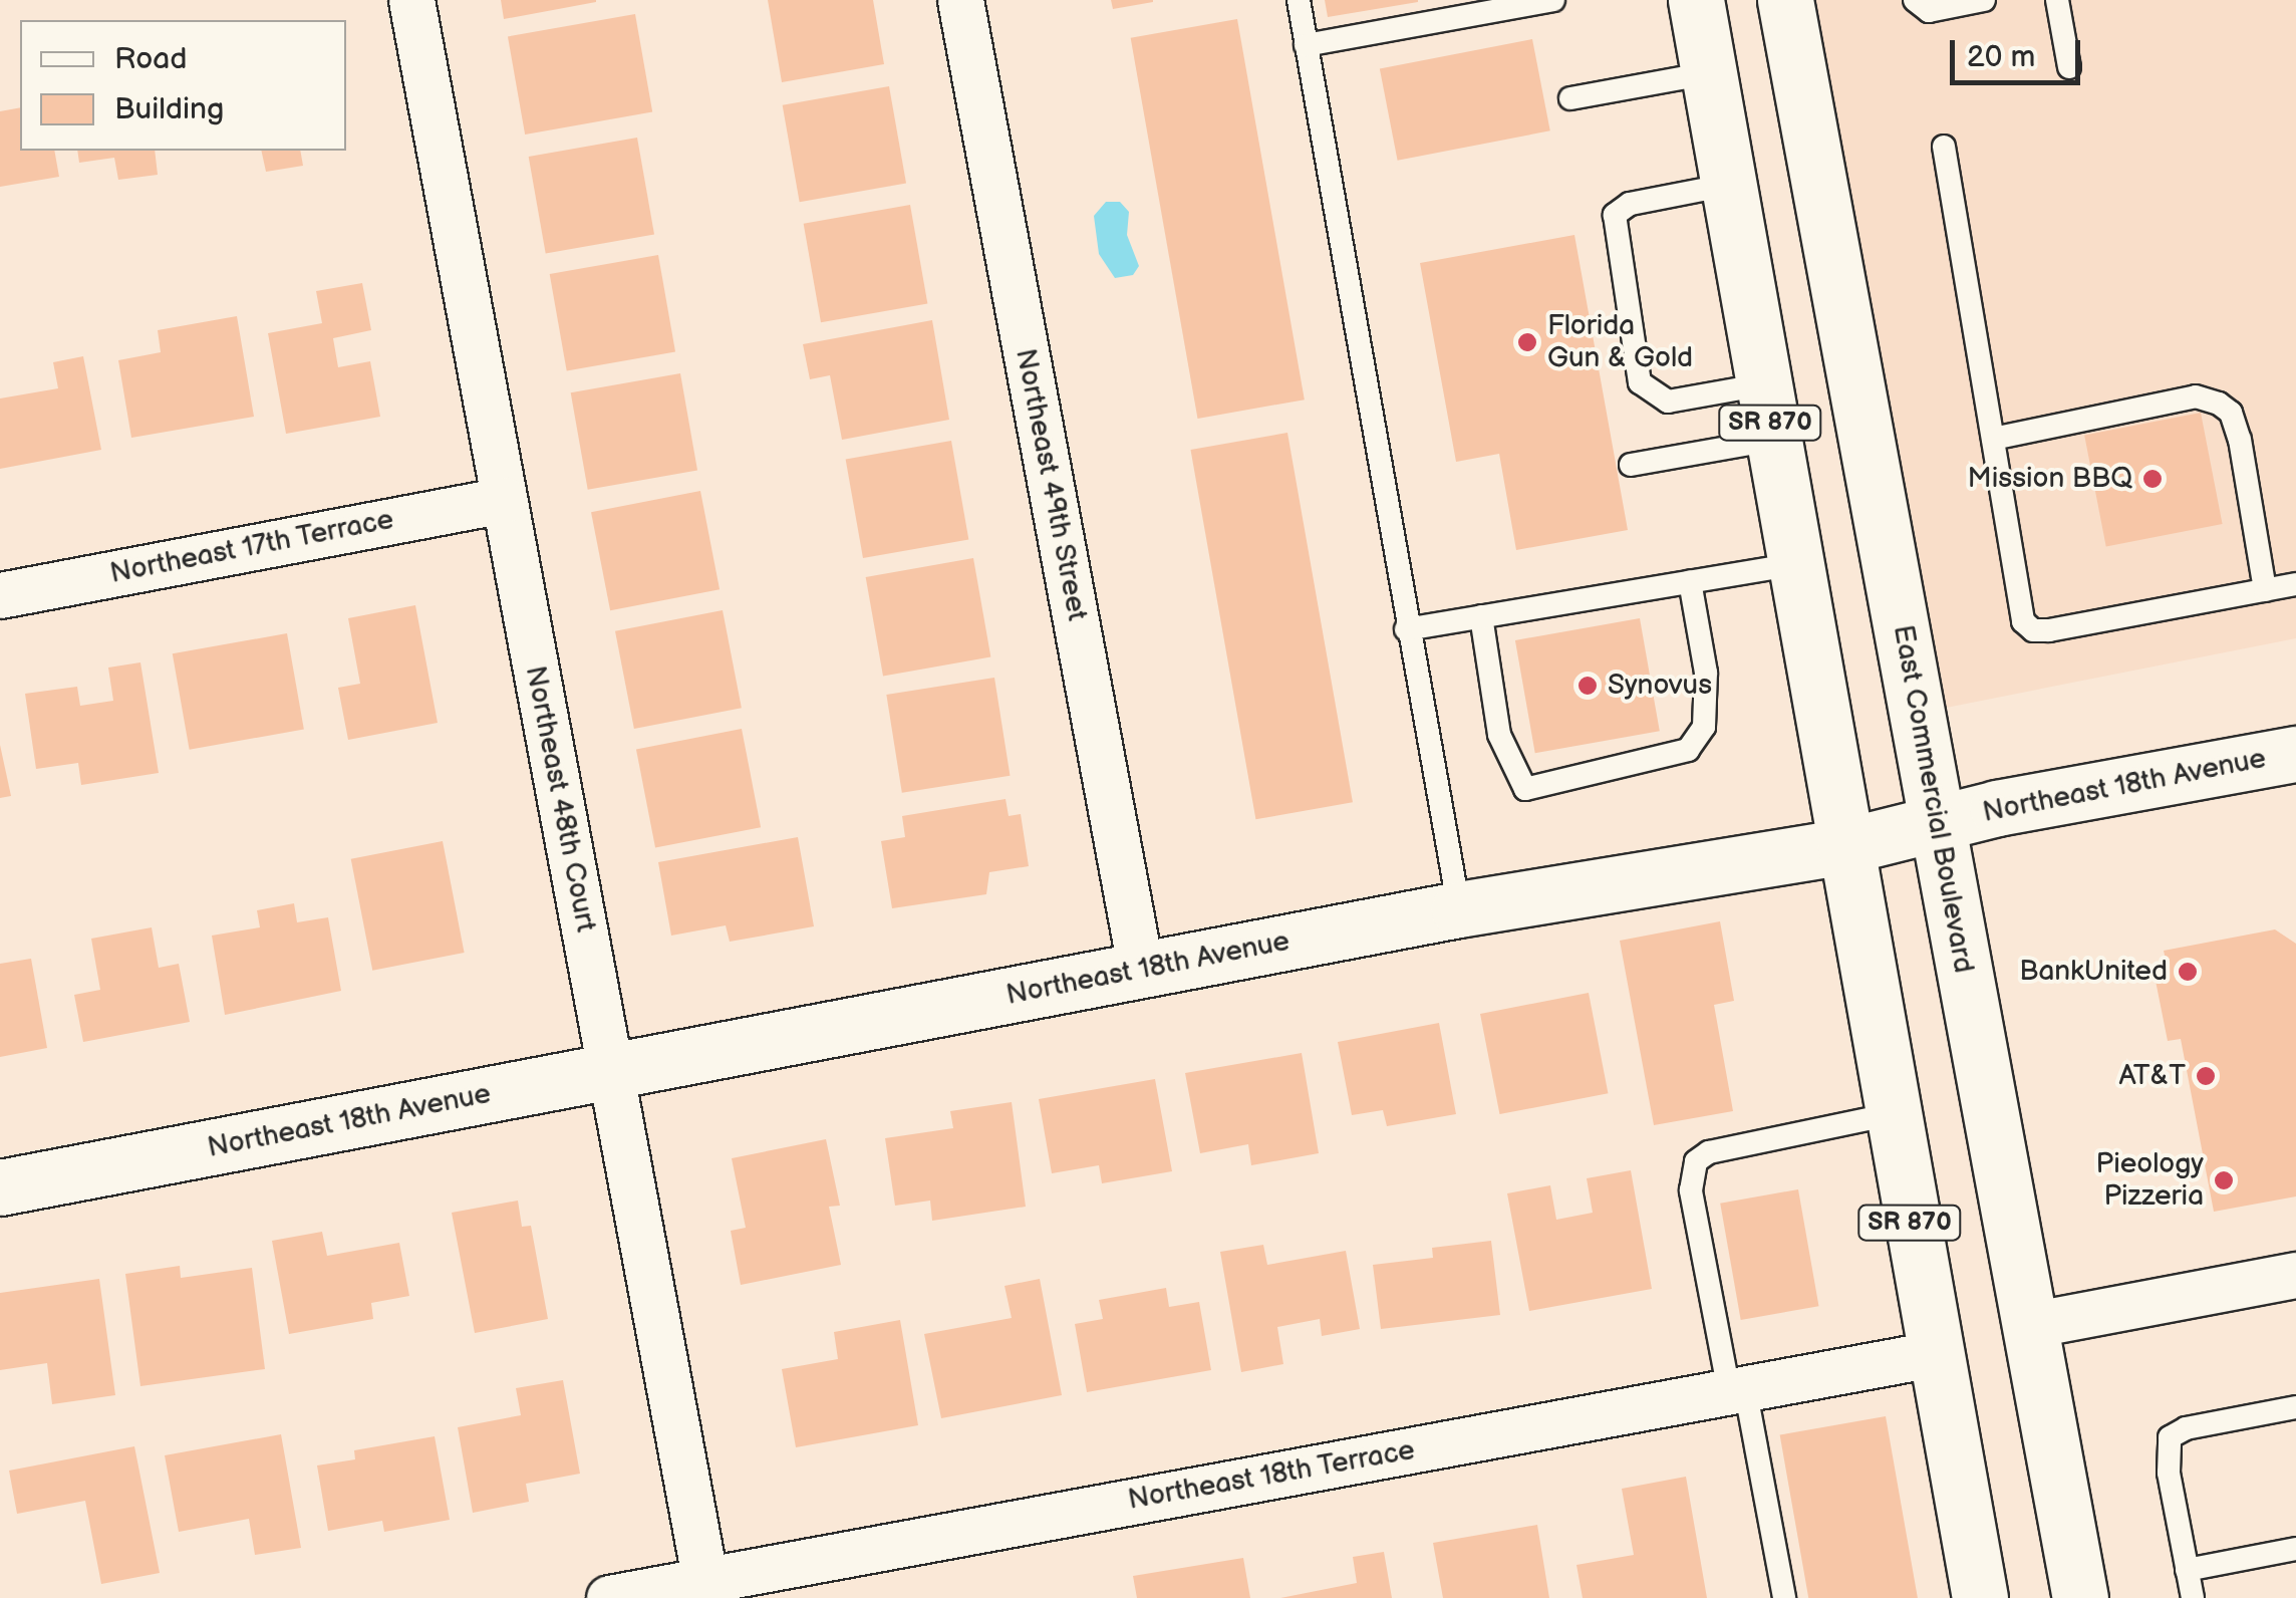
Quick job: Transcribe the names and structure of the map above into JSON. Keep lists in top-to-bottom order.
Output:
{
  "streets": {
    "main road": ["SR 870", "Northeast 18th Avenue", "East Commercial Boulevard"],
    "street": [
      "Northeast 49th Street",
      "Northeast 17th Terrace",
      "Northeast 48th Court",
      "Northeast 18th Terrace"
    ]
  },
  "crossings": [
    ["SR 870", "Northeast 18th Avenue"],
    ["SR 870", "Northeast 18th Terrace"],
    ["Northeast 49th Street", "Northeast 18th Avenue"],
    ["Northeast 17th Terrace", "Northeast 48th Court"],
    ["Northeast 18th Avenue", "Northeast 48th Court"],
    ["Northeast 18th Avenue", "East Commercial Boulevard"],
    ["Northeast 48th Court", "Northeast 18th Terrace"]
  ],
  "places": [
    "Florida Gun & Gold",
    "Mission BBQ",
    "Synovus",
    "BankUnited",
    "AT&T",
    "Pieology Pizzeria"
  ],
  "legend": ["Road", "Building"],
  "scale_bar": "20 m"
}
